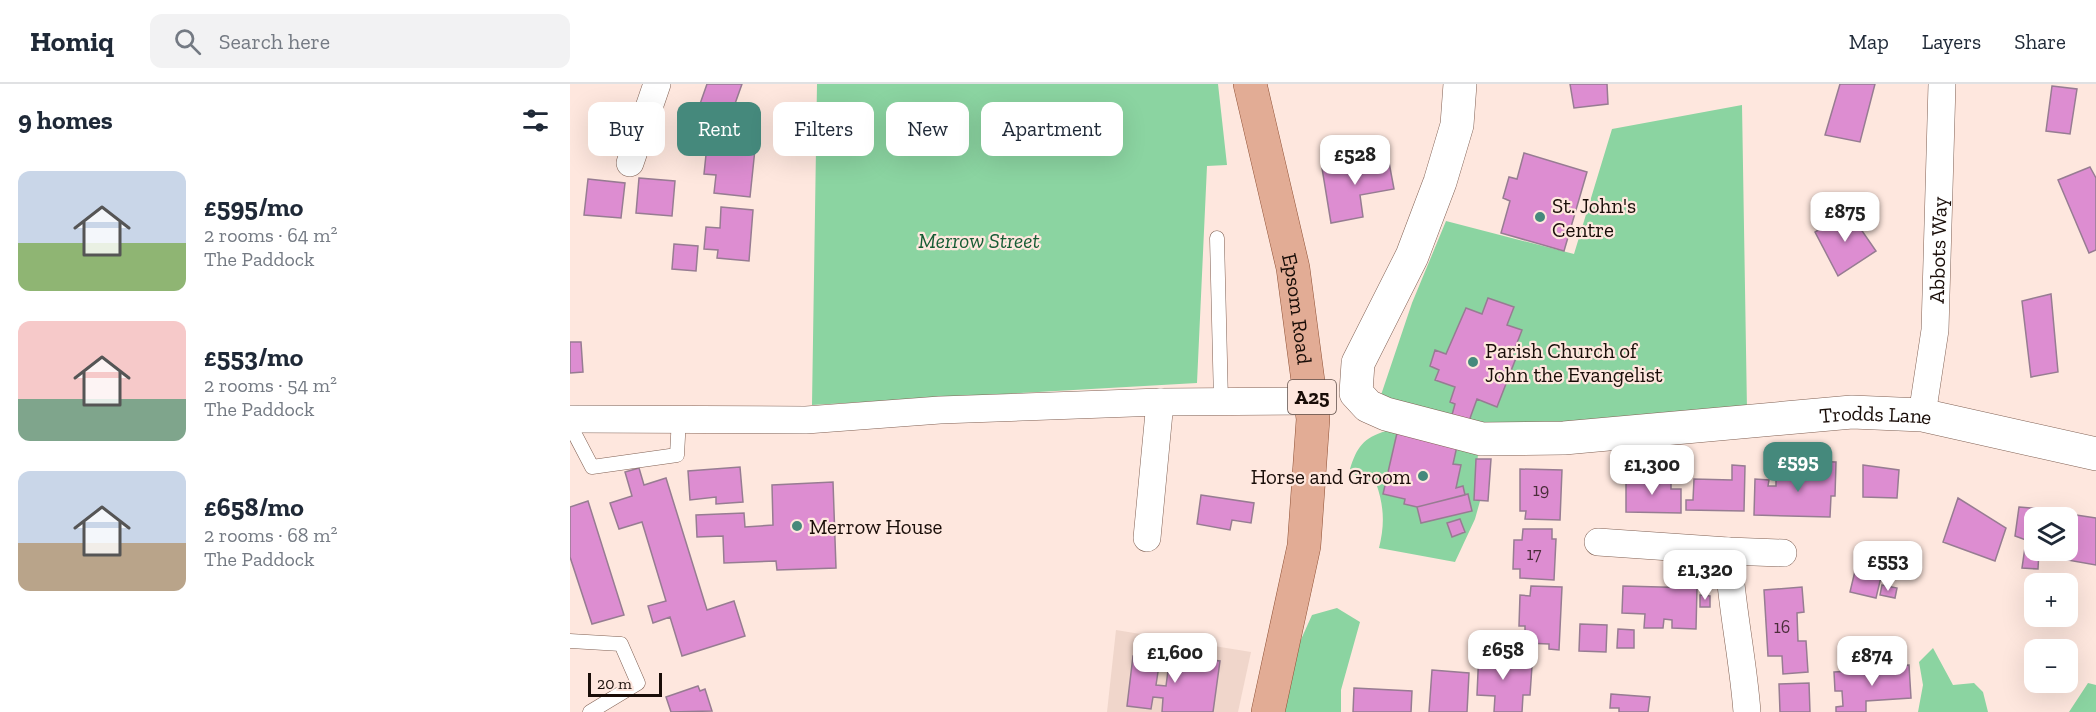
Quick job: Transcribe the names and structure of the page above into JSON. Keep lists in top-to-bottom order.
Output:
{
  "streets": {
    "main road": ["Epsom Road", "A25"],
    "street": ["Abbots Way", "Trodds Lane"]
  },
  "crossings": [
    ["Abbots Way", "Trodds Lane"]
  ],
  "parks": ["Merrow Street"],
  "places": [
    "St. John's Centre",
    "Parish Church of John the Evangelist",
    "Horse and Groom",
    "Merrow House"
  ],
  "house_numbers": ["19", "17", "16"],
  "scale_bar": "20 m",
  "page": {
    "header": "Homiq",
    "search": "Search here",
    "nav": ["Map", "Layers", "Share"],
    "heading": "9 homes",
    "chip": [
      "Buy",
      "Rent",
      "Filters",
      "New",
      "Apartment"
    ],
    "price": [
      "£528",
      "£875",
      "£595",
      "£1,300",
      "£553",
      "£1,320",
      "£658",
      "£1,600",
      "£874"
    ],
    "list": [
      {
        "name": "£595/mo",
        "note": "2 rooms · 64 m² · The Paddock"
      },
      {
        "name": "£553/mo",
        "note": "2 rooms · 54 m² · The Paddock"
      },
      {
        "name": "£658/mo",
        "note": "2 rooms · 68 m² · The Paddock"
      }
    ],
    "map_buttons": ["+", "−"],
    "scale": "20 m"
  }
}
